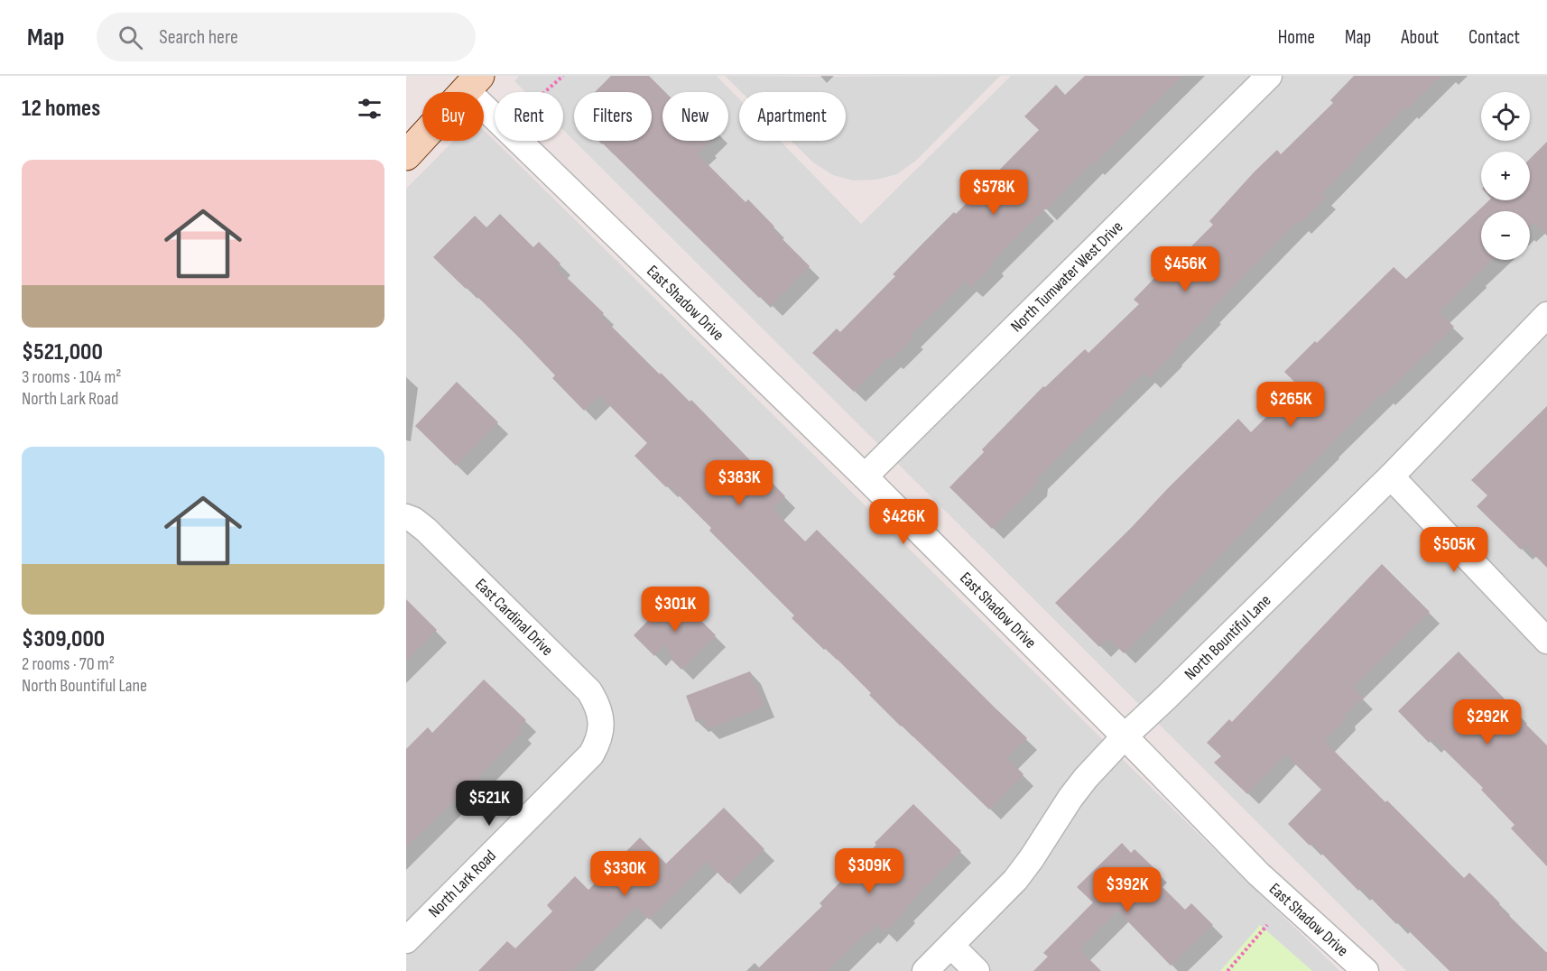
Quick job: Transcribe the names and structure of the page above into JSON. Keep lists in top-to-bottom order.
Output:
{
  "streets": {
    "street": [
      "North Tumwater West Drive",
      "East Shadow Drive",
      "East Cardinal Drive",
      "North Bountiful Lane",
      "North Lark Road"
    ]
  },
  "crossings": [
    ["North Tumwater West Drive", "East Shadow Drive"],
    ["East Shadow Drive", "North Bountiful Lane"],
    ["East Cardinal Drive", "North Lark Road"]
  ],
  "page": {
    "header": "Map",
    "search": "Search here",
    "nav": [
      "Home",
      "Map",
      "About",
      "Contact"
    ],
    "heading": "12 homes",
    "map_buttons": ["+", "−"],
    "chip": [
      "Buy",
      "Rent",
      "Filters",
      "New",
      "Apartment"
    ],
    "list": [
      {
        "name": "$521,000",
        "note": "3 rooms · 104 m² · North Lark Road"
      },
      {
        "name": "$309,000",
        "note": "2 rooms · 70 m² · North Bountiful Lane"
      }
    ],
    "price": [
      "$578K",
      "$456K",
      "$265K",
      "$383K",
      "$426K",
      "$505K",
      "$301K",
      "$292K",
      "$521K",
      "$309K",
      "$330K",
      "$392K"
    ]
  }
}
